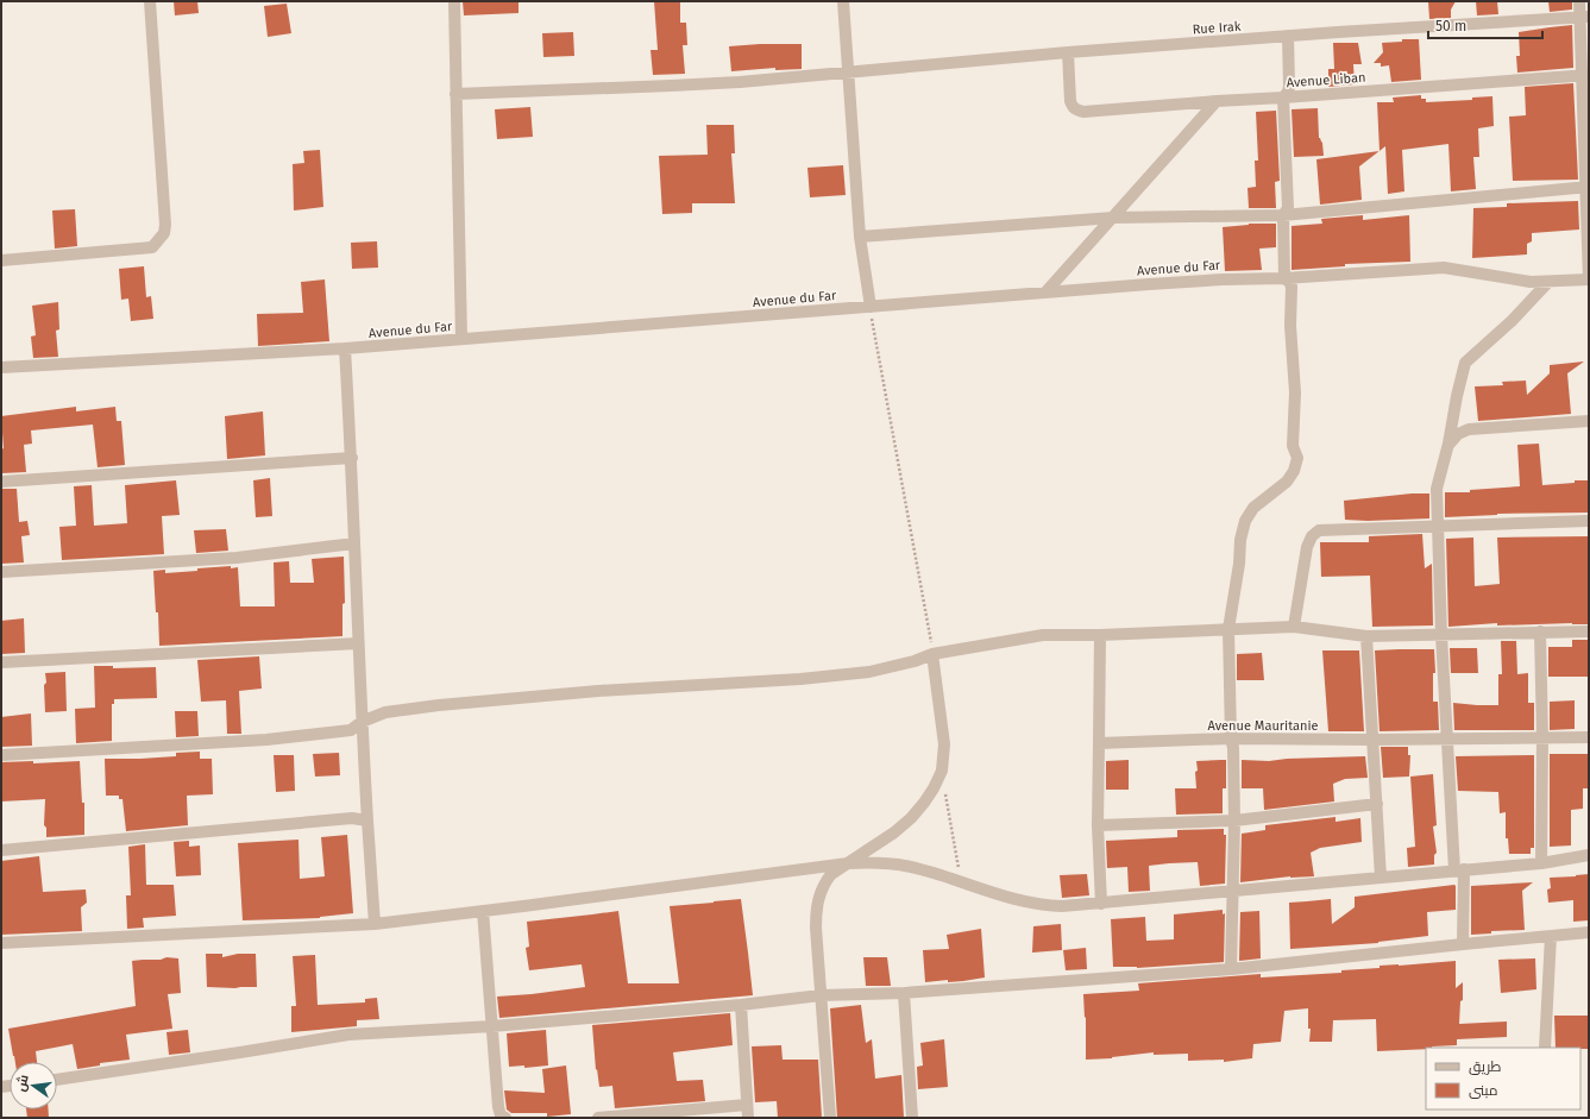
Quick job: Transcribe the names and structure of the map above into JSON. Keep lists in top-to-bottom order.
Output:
{
  "streets": {
    "street": [
      "Rue Irak",
      "Avenue Liban",
      "Avenue du Far",
      "Avenue Mauritanie"
    ]
  },
  "crossings": [
    ["Rue Irak", "Avenue Liban"]
  ],
  "legend": ["طريق", "مبنى"],
  "scale_bar": "50 m",
  "north": "left"
}
